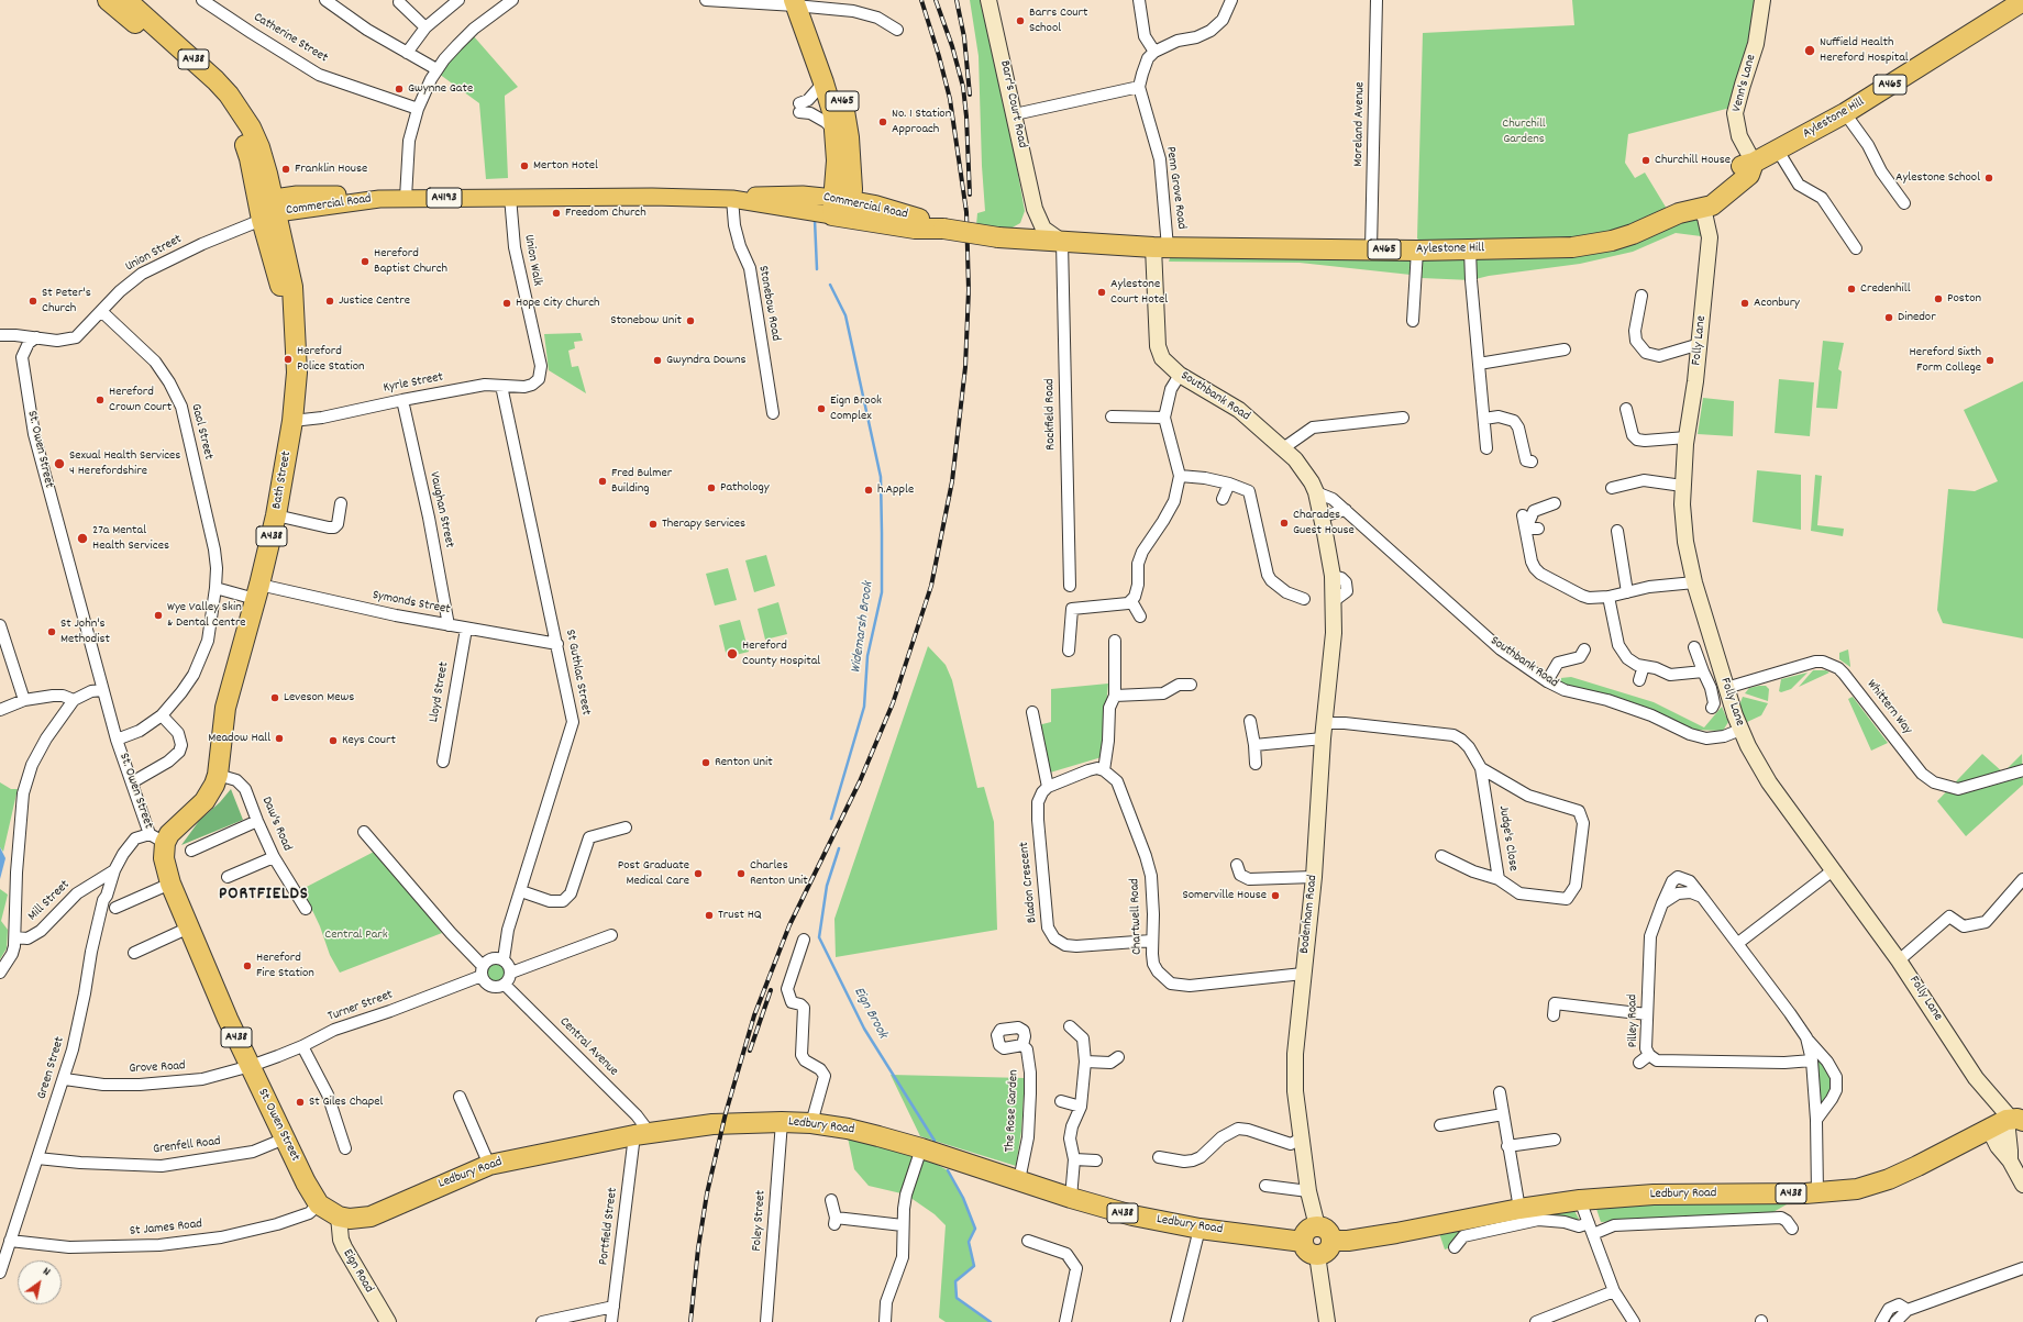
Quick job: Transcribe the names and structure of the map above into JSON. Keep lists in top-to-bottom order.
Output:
{
  "streets": {
    "highway": [
      "A438",
      "A465",
      "Aylestone Hill",
      "Commercial Road",
      "St. Owen Street",
      "Bath Street",
      "Ledbury Road"
    ],
    "main road": ["A4193"],
    "street": [
      "Catherine Street",
      "Venn's Lane",
      "Barr's Court Road",
      "Moreland Avenue",
      "Penn Grove Road",
      "Union Street",
      "Union Walk",
      "Stonebow Road",
      "Folly Lane",
      "Kyrle Street",
      "Southbank Road",
      "Rockfield Road",
      "Gaol Street",
      "Vaughan Street",
      "Symonds Street",
      "St Guthlac Street",
      "Lloyd Street",
      "Whittern Way",
      "Daw's Road",
      "Judge's Close",
      "Bladon Crescent",
      "Mill Street",
      "Bodenham Road",
      "Chartwell Road",
      "Turner Street",
      "Pilley Road",
      "Central Avenue",
      "Green Street",
      "Grove Road",
      "The Rose Garden",
      "Grenfell Road",
      "Foley Street",
      "Portfield Street",
      "St James Road",
      "Eign Road"
    ]
  },
  "crossings": [
    ["A438", "Commercial Road"],
    ["A438", "Union Street"],
    ["A438", "Bath Street"],
    ["Venn's Lane", "Aylestone Hill"],
    ["A465", "Commercial Road"],
    ["Barr's Court Road", "Aylestone Hill"],
    ["Barr's Court Road", "Commercial Road"],
    ["Barr's Court Road", "Rockfield Road"],
    ["Aylestone Hill", "Moreland Avenue"],
    ["Aylestone Hill", "Penn Grove Road"],
    ["Aylestone Hill", "Commercial Road"],
    ["Aylestone Hill", "Folly Lane"],
    ["Aylestone Hill", "Southbank Road"],
    ["Aylestone Hill", "Rockfield Road"],
    ["Penn Grove Road", "Southbank Road"],
    ["Commercial Road", "Union Street"],
    ["Commercial Road", "Union Walk"],
    ["Commercial Road", "Stonebow Road"],
    ["Commercial Road", "Rockfield Road"],
    ["Commercial Road", "Bath Street"],
    ["Union Street", "Gaol Street"],
    ["Union Street", "St. Owen Street"],
    ["Union Street", "Bath Street"],
    ["Union Walk", "Kyrle Street"],
    ["Folly Lane", "Southbank Road"],
    ["Folly Lane", "Whittern Way"],
    ["Folly Lane", "Ledbury Road"],
    ["Kyrle Street", "Bath Street"],
    ["Kyrle Street", "Vaughan Street"],
    ["Kyrle Street", "St Guthlac Street"],
    ["Southbank Road", "Bodenham Road"],
    ["Gaol Street", "St. Owen Street"],
    ["Gaol Street", "Symonds Street"],
    ["St. Owen Street", "Bath Street"],
    ["St. Owen Street", "Mill Street"],
    ["St. Owen Street", "Turner Street"],
    ["St. Owen Street", "Grove Road"],
    ["St. Owen Street", "Grenfell Road"],
    ["St. Owen Street", "St James Road"],
    ["Bath Street", "Symonds Street"],
    ["Bath Street", "Daw's Road"],
    ["Bath Street", "Mill Street"],
    ["Vaughan Street", "Symonds Street"],
    ["Symonds Street", "St Guthlac Street"],
    ["Symonds Street", "Lloyd Street"],
    ["St Guthlac Street", "Turner Street"],
    ["St Guthlac Street", "Central Avenue"],
    ["Judge's Close", "Bodenham Road"],
    ["Bladon Crescent", "Chartwell Road"],
    ["Mill Street", "Green Street"],
    ["Bodenham Road", "Chartwell Road"],
    ["Bodenham Road", "Ledbury Road"],
    ["Turner Street", "Central Avenue"],
    ["Turner Street", "Grove Road"],
    ["Pilley Road", "Ledbury Road"],
    ["Central Avenue", "Ledbury Road"],
    ["Central Avenue", "Portfield Street"],
    ["Green Street", "Grove Road"],
    ["Green Street", "Grenfell Road"],
    ["Green Street", "St James Road"],
    ["The Rose Garden", "Ledbury Road"],
    ["Ledbury Road", "Foley Street"],
    ["Ledbury Road", "Portfield Street"],
    ["Ledbury Road", "Eign Road"]
  ],
  "districts": ["PORTFIELDS"],
  "water": ["Widemarsh Brook", "Eign Brook"],
  "parks": ["Churchill Gardens", "Central Park"],
  "places": [
    "Barrs Court School",
    "Nuffield Health Hereford Hospital",
    "Gwynne Gate",
    "No. 1 Station Approach",
    "Churchill House",
    "Merton Hotel",
    "Franklin House",
    "Aylestone School",
    "Freedom Church",
    "Hereford Baptist Church",
    "Credenhill",
    "Aylestone Court Hotel",
    "Poston",
    "St Peter's Church",
    "Justice Centre",
    "Hope City Church",
    "Aconbury",
    "Dinedor",
    "Stonebow Unit",
    "Hereford Police Station",
    "Gwyndra Downs",
    "Hereford Sixth Form College",
    "Hereford Crown Court",
    "Eign Brook Complex",
    "Sexual Health Services 4 Herefordshire",
    "Fred Bulmer Building",
    "Pathology",
    "h.Apple",
    "Charades Guest House",
    "Therapy Services",
    "27a Mental Health Services",
    "Wye Valley Skin & Dental Centre",
    "St John's Methodist",
    "Hereford County Hospital",
    "Leveson Mews",
    "Meadow Hall",
    "Keys Court",
    "Renton Unit",
    "Post Graduate Medical Care",
    "Charles Renton Unit",
    "Somerville House",
    "Trust HQ",
    "Hereford Fire Station",
    "St Giles Chapel"
  ],
  "north": "top right"
}
